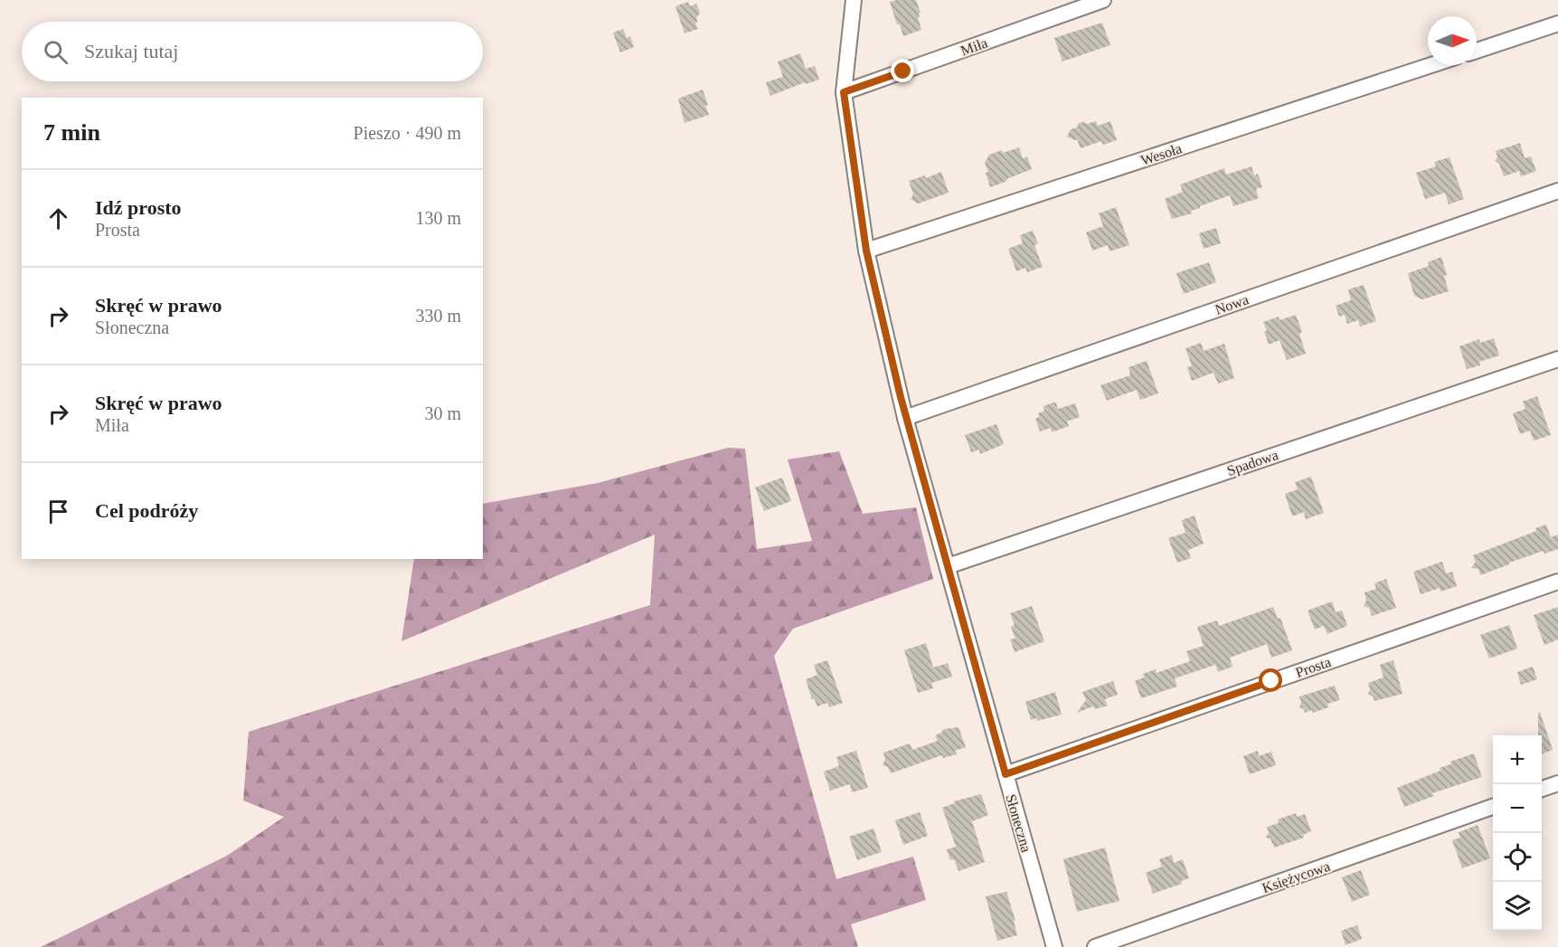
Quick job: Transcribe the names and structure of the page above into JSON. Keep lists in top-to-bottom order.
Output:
{
  "streets": {
    "street": [
      "Miła",
      "Wesoła",
      "Nowa",
      "Spadowa",
      "Prosta",
      "Słoneczna",
      "Księżycowa"
    ]
  },
  "crossings": [
    ["Miła", "Słoneczna"],
    ["Wesoła", "Słoneczna"],
    ["Nowa", "Słoneczna"],
    ["Spadowa", "Słoneczna"],
    ["Prosta", "Słoneczna"]
  ],
  "north": "right",
  "page": {
    "search": "Szukaj tutaj",
    "heading": ["7 min", "Pieszo · 490 m"],
    "list": [
      ["Idź prosto", "Prosta", "130 m"],
      ["Skręć w prawo", "Słoneczna", "330 m"],
      ["Skręć w prawo", "Miła", "30 m"],
      "Cel podróży"
    ],
    "map_buttons": ["+", "−"]
  }
}
